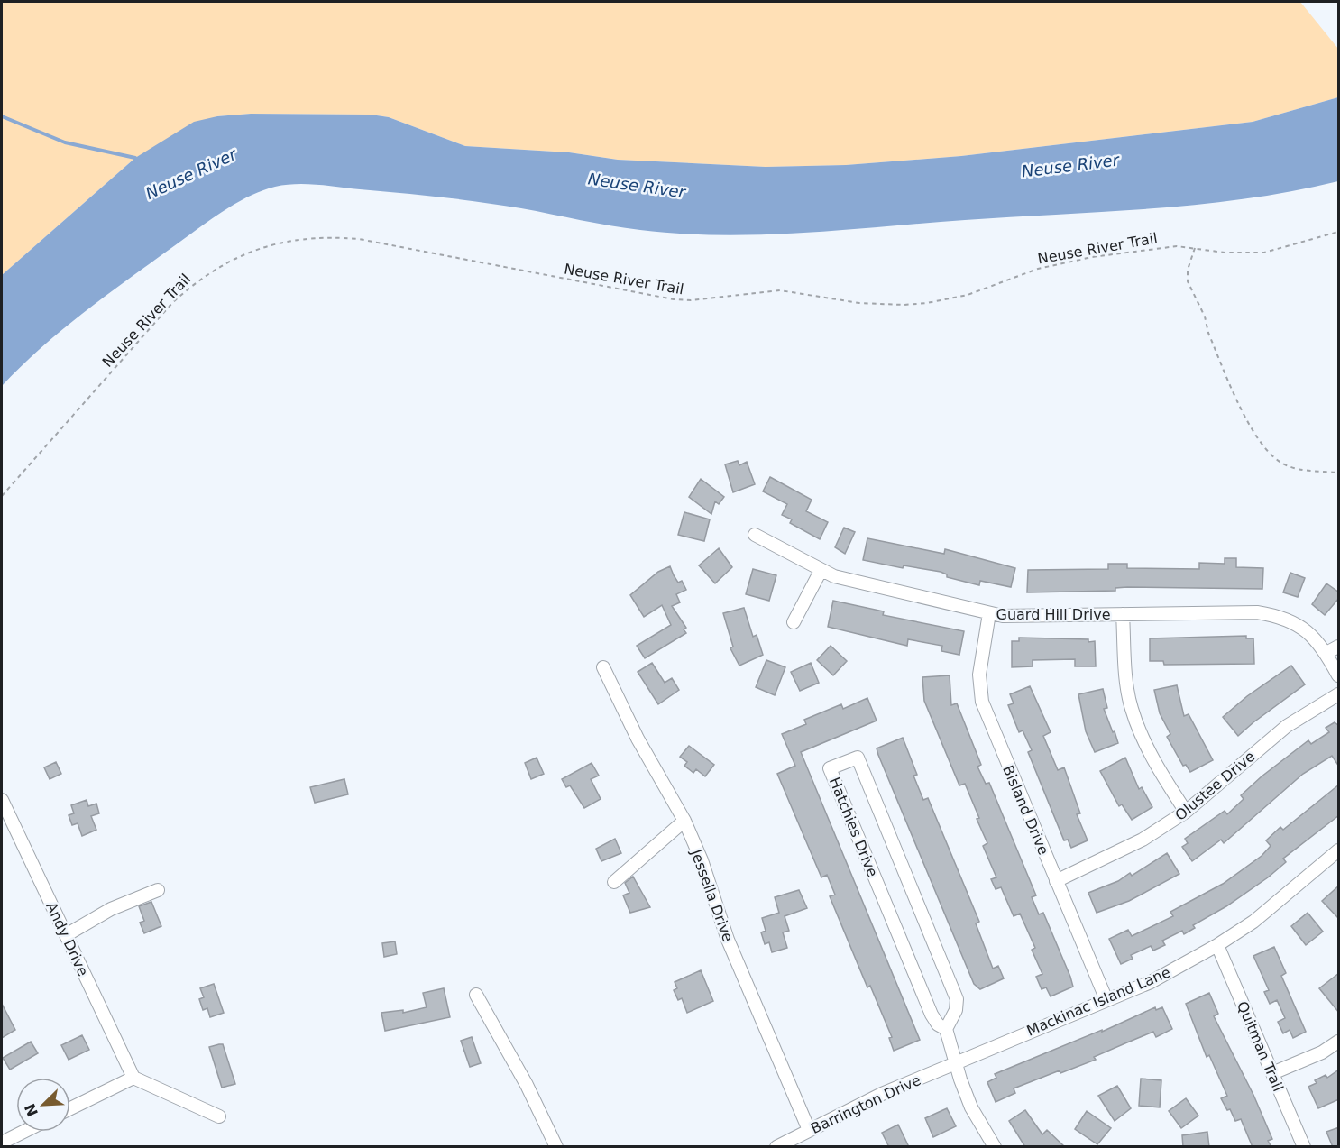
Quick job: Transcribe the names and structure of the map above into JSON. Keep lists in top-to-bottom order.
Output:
{
  "streets": {
    "street": [
      "Guard Hill Drive",
      "Olustee Drive",
      "Bisland Drive",
      "Hatchies Drive",
      "Jessella Drive",
      "Andy Drive",
      "Mackinac Island Lane",
      "Quitman Trail",
      "Barrington Drive"
    ],
    "path": ["Neuse River Trail"]
  },
  "crossings": [
    ["Guard Hill Drive", "Bisland Drive"],
    ["Olustee Drive", "Bisland Drive"],
    ["Bisland Drive", "Mackinac Island Lane"],
    ["Hatchies Drive", "Mackinac Island Lane"],
    ["Hatchies Drive", "Barrington Drive"],
    ["Jessella Drive", "Barrington Drive"],
    ["Mackinac Island Lane", "Quitman Trail"],
    ["Mackinac Island Lane", "Barrington Drive"]
  ],
  "water": ["Neuse River"],
  "north": "bottom left"
}
